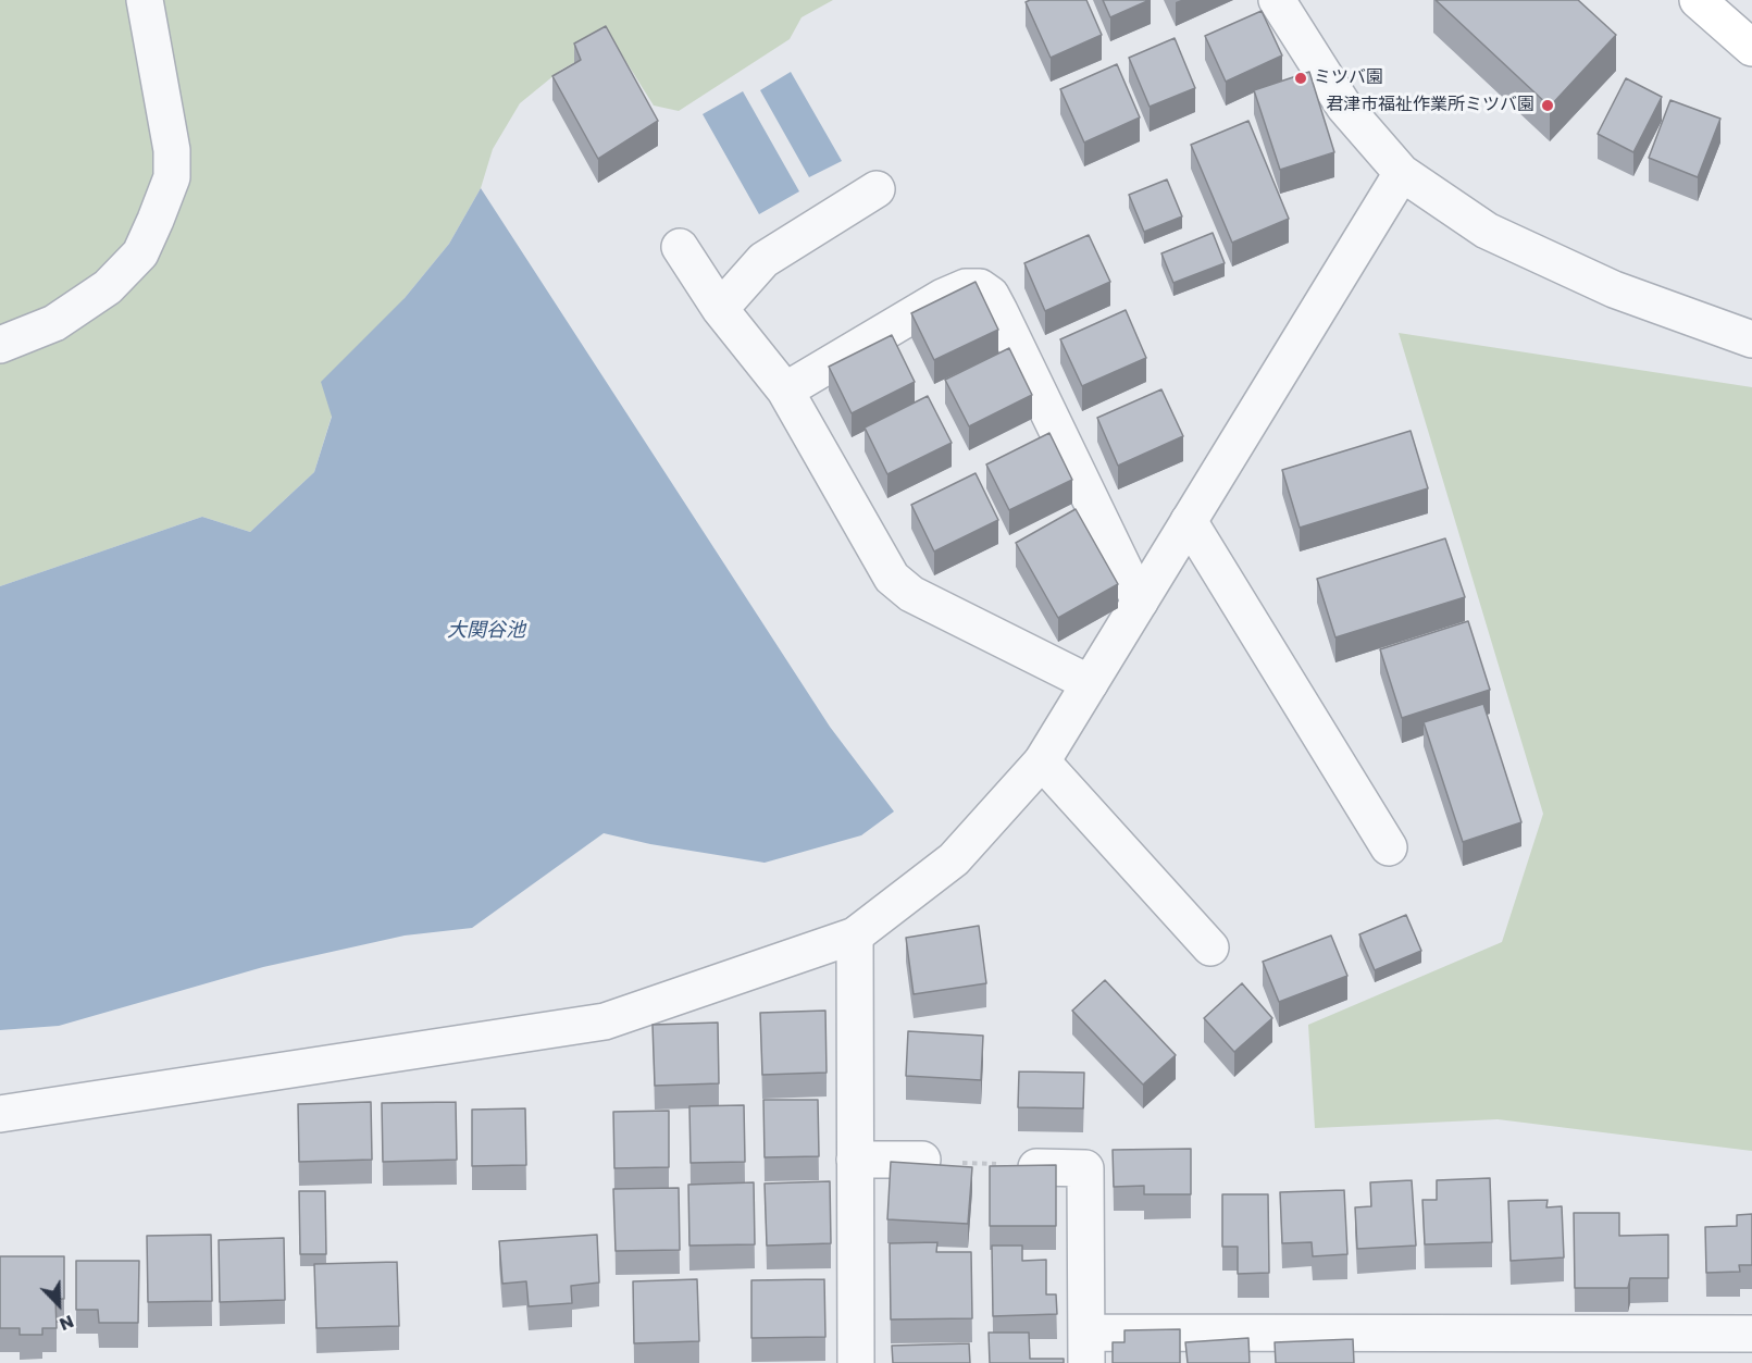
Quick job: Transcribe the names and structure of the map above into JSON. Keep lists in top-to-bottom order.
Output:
{
  "water": ["大関谷池"],
  "places": ["ミツバ園", "君津市福祉作業所ミツバ園"],
  "north": "bottom right"
}
